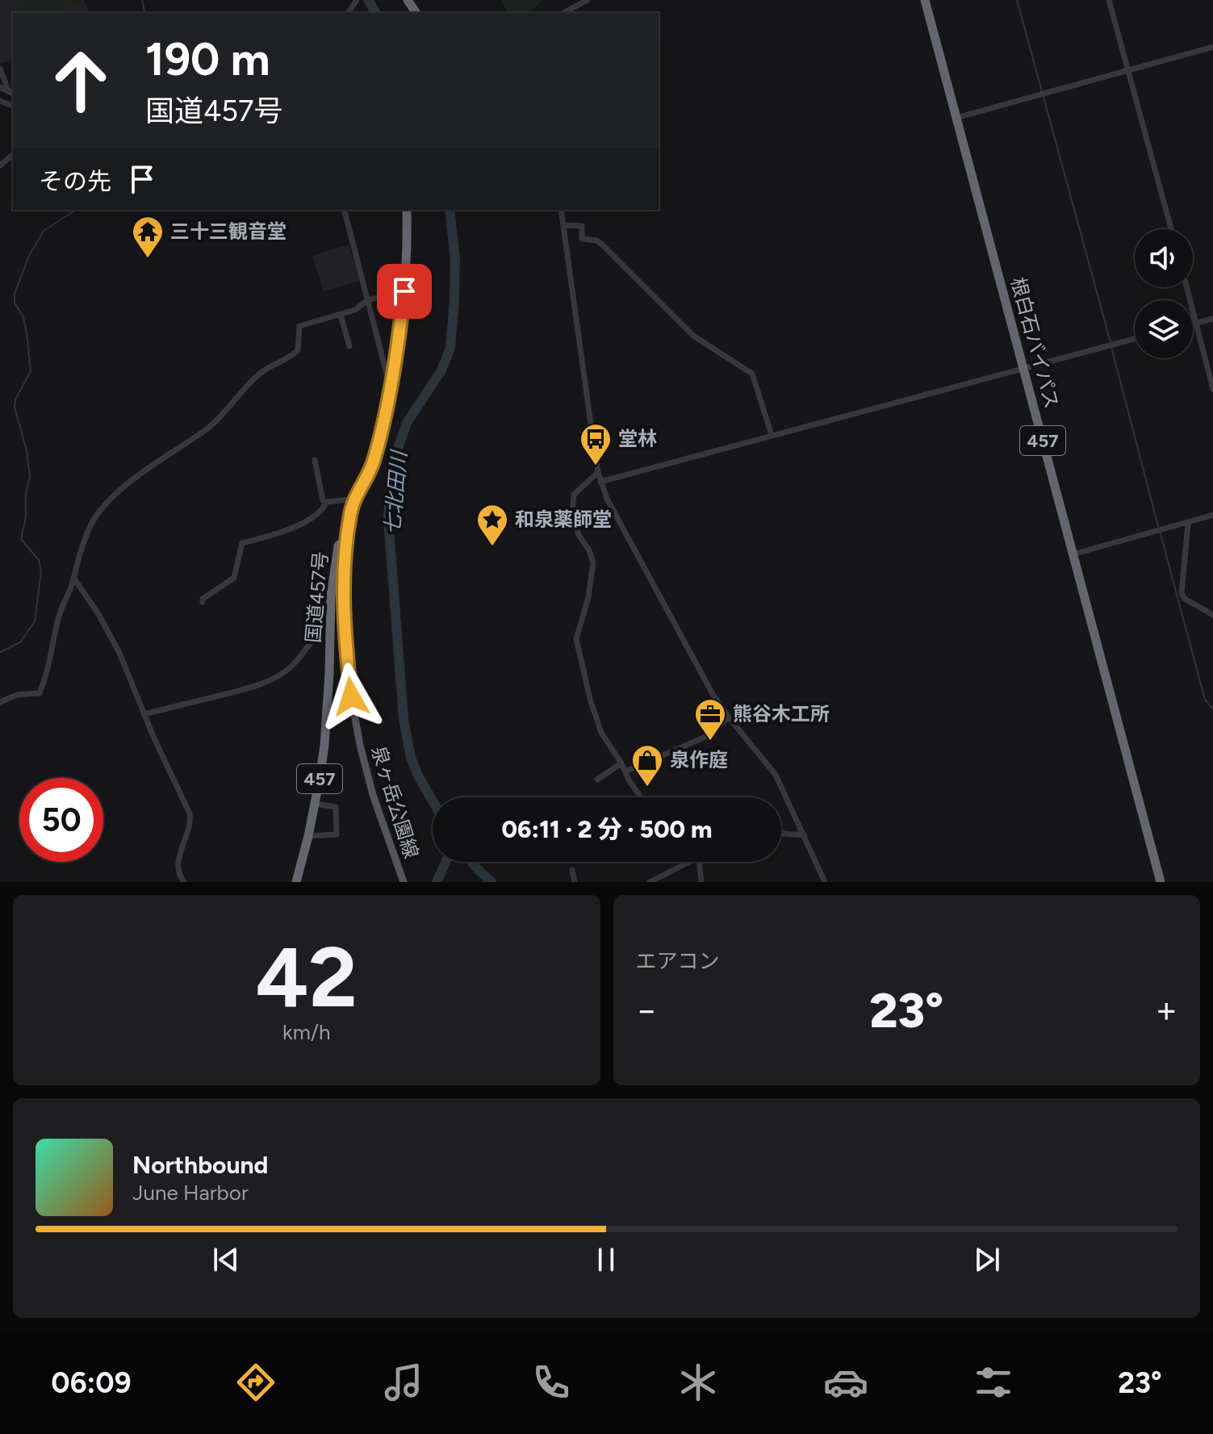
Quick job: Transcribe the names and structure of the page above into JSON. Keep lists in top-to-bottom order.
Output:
{
  "streets": {
    "highway": ["根白石バイパス", "457", "国道457号"],
    "main road": ["泉ヶ岳公園線"]
  },
  "crossings": [
    ["国道457号", "泉ヶ岳公園線"]
  ],
  "water": ["七北田川"],
  "places": {
    "temple": ["三十三観音堂"],
    "bus stop": ["堂林"],
    "place": ["和泉薬師堂"],
    "office": ["熊谷木工所"],
    "shop": ["泉作庭"]
  },
  "page": {
    "turn": ["190 m", "国道457号"],
    "then": "その先",
    "limit": "50",
    "trip": "06:11 · 2 分 · 500 m",
    "tile": [
      ["42", "km/h"],
      "エアコン"
    ],
    "heat": ["−", "23°", "+"],
    "song": ["Northbound", "June Harbor"],
    "tabs": ["06:09", "23°"]
  }
}
